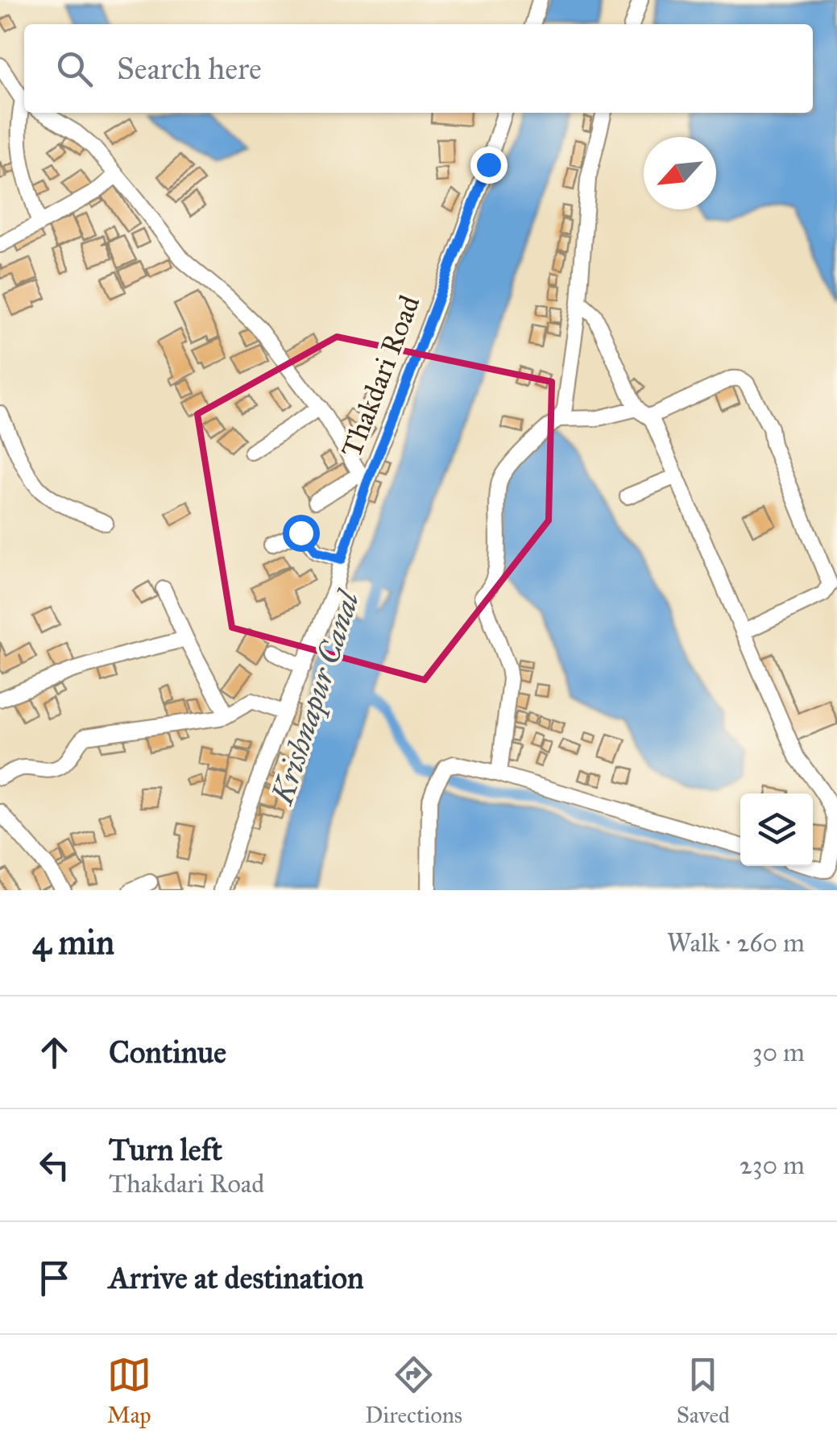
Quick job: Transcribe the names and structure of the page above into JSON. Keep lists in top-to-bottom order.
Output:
{
  "streets": {
    "street": ["Thakdari Road"]
  },
  "water": ["Krishnapur Canal"],
  "north": "bottom left",
  "page": {
    "search": "Search here",
    "heading": ["4 min", "Walk · 260 m"],
    "list": [
      ["Continue", "30 m"],
      ["Turn left", "Thakdari Road", "230 m"],
      "Arrive at destination"
    ],
    "nav": ["Map", "Directions", "Saved"]
  }
}
